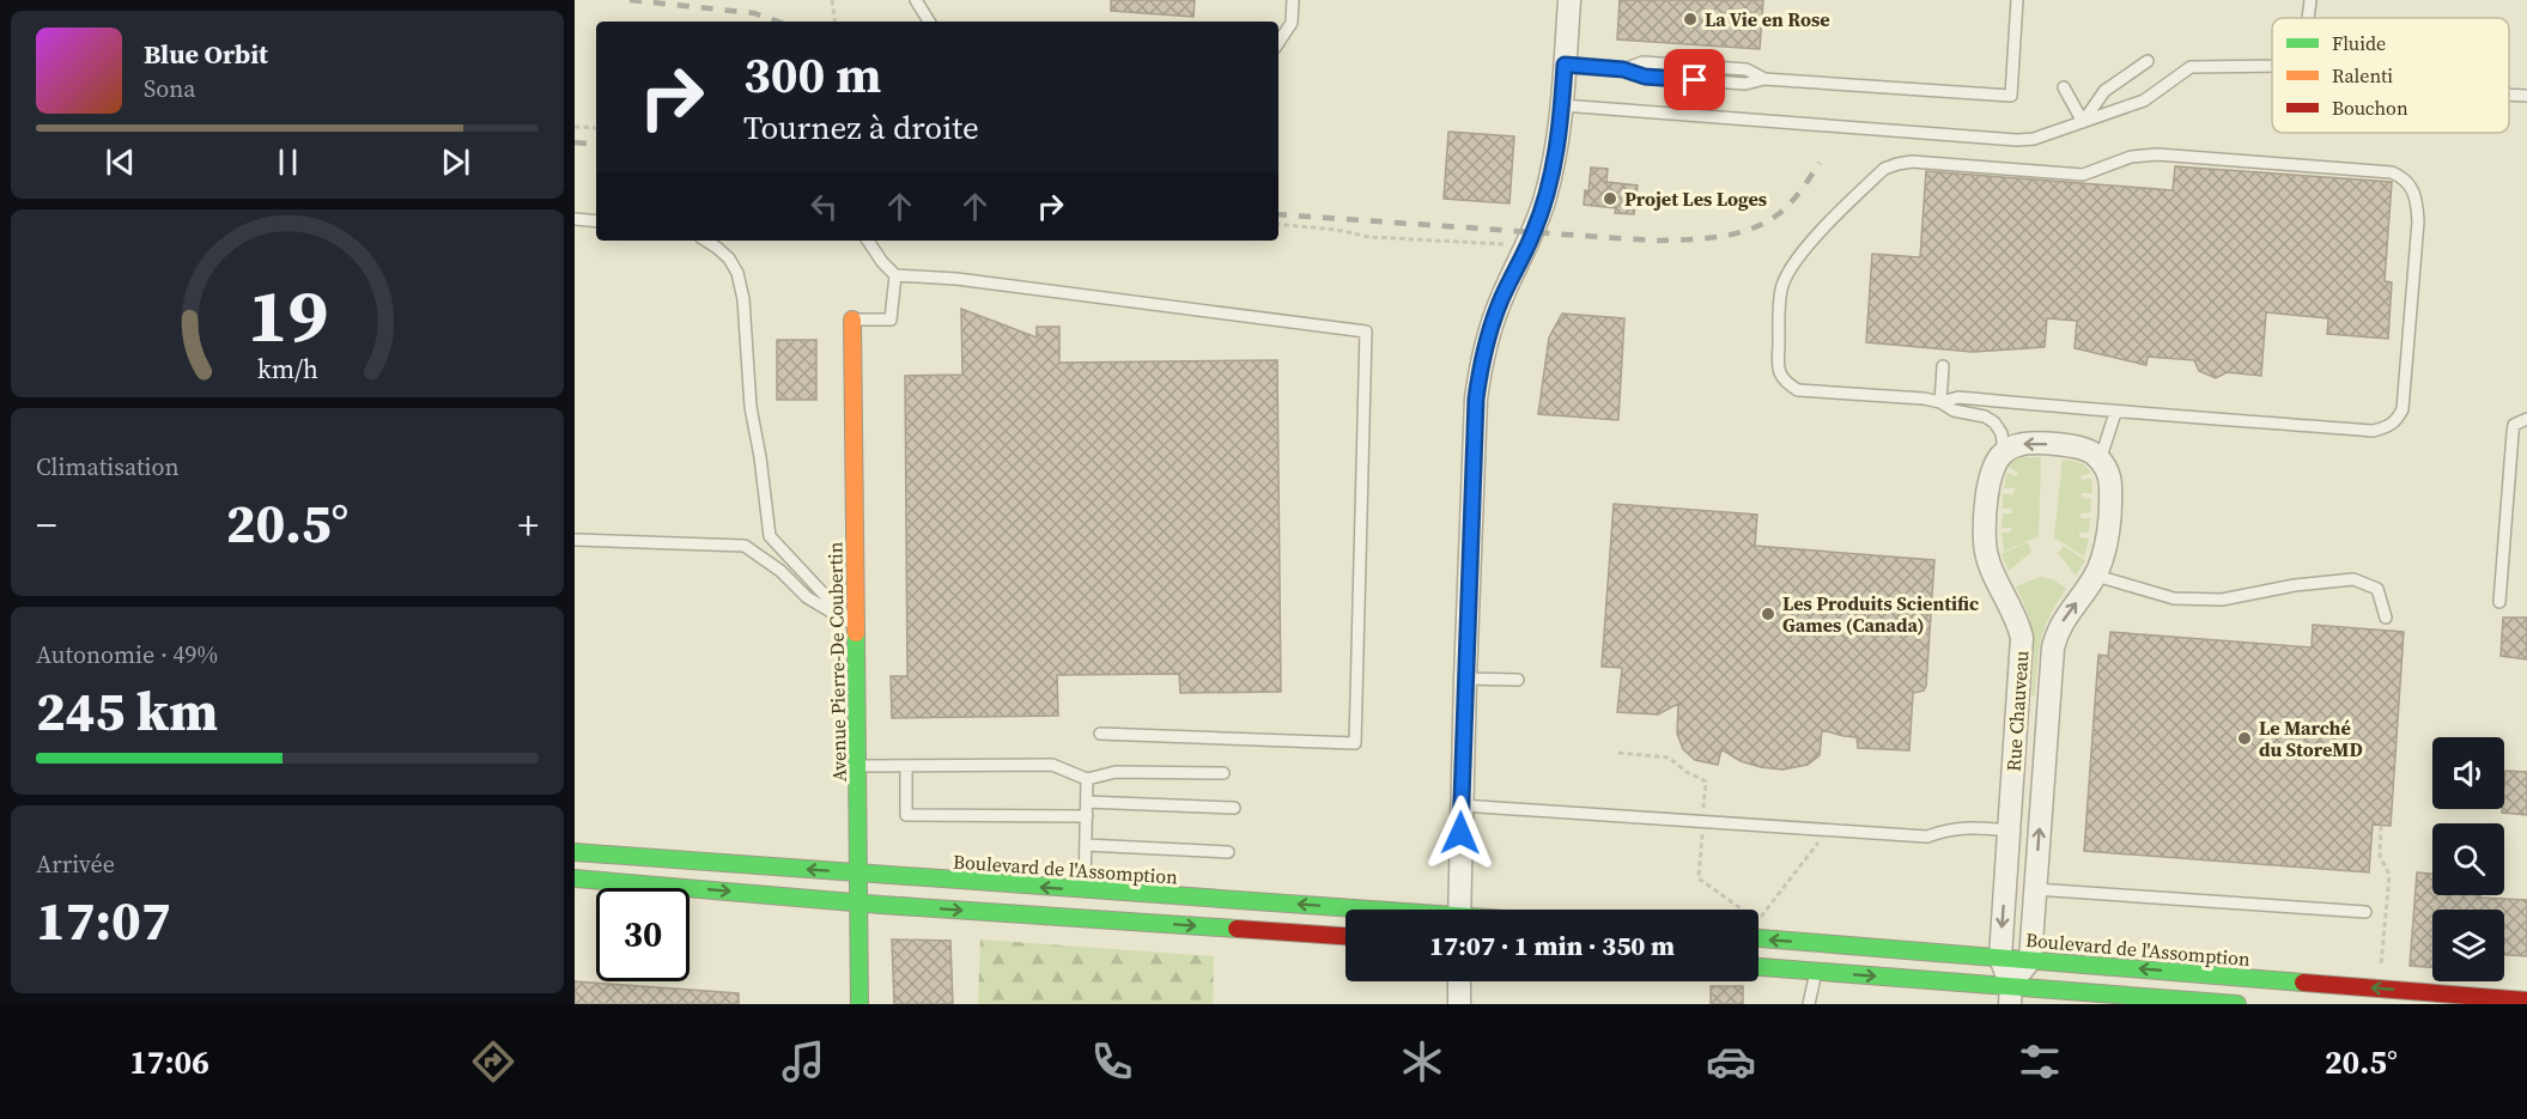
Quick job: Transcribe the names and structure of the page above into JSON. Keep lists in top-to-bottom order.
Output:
{
  "streets": {
    "street": ["Avenue Pierre-De Coubertin", "Rue Chauveau", "Boulevard de l'Assomption"]
  },
  "crossings": [
    ["Avenue Pierre-De Coubertin", "Boulevard de l'Assomption"],
    ["Rue Chauveau", "Boulevard de l'Assomption"]
  ],
  "places": [
    "La Vie en Rose",
    "Projet Les Loges",
    "Les Produits Scientific Games (Canada)",
    "Le Marché du StoreMD"
  ],
  "legend": ["Fluide", "Ralenti", "Bouchon"],
  "page": {
    "turn": ["300 m", "Tournez à droite"],
    "song": ["Blue Orbit", "Sona"],
    "tile": [
      "Climatisation",
      ["Autonomie · 49%", "245 km"],
      ["Arrivée", "17:07"]
    ],
    "heat": ["−", "20.5°", "+"],
    "limit": "30",
    "trip": "17:07 · 1 min · 350 m",
    "tabs": ["17:06", "20.5°"],
    "gauge": ["19", "km/h"]
  }
}
